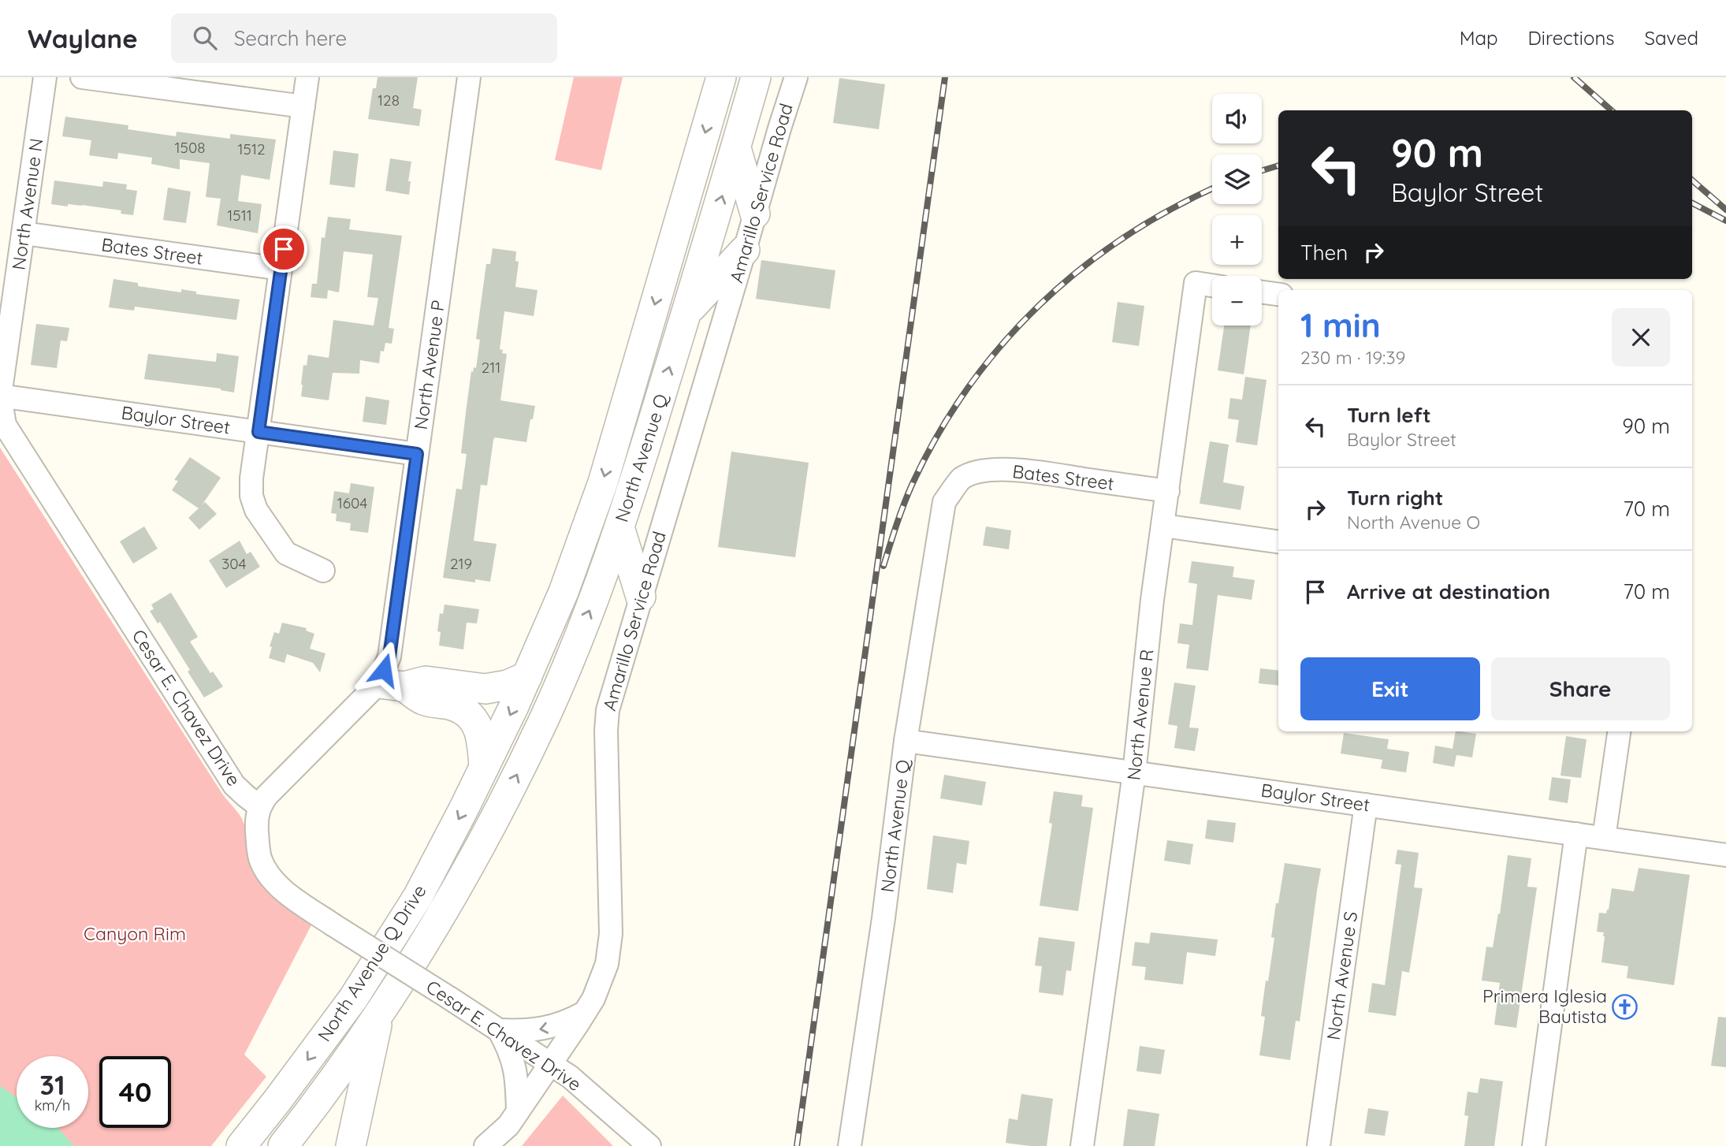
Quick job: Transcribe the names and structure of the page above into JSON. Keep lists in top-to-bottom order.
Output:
{
  "streets": {
    "main road": ["North Avenue Q", "North Avenue Q Drive"],
    "street": [
      "Amarillo Service Road",
      "North Avenue N",
      "Bates Street",
      "North Avenue P",
      "Baylor Street",
      "Cesar E. Chavez Drive",
      "North Avenue R",
      "North Avenue S"
    ]
  },
  "crossings": [
    ["Amarillo Service Road", "Cesar E. Chavez Drive"],
    ["North Avenue N", "Bates Street"],
    ["North Avenue N", "Baylor Street"],
    ["North Avenue N", "Cesar E. Chavez Drive"],
    ["Bates Street", "North Avenue Q"],
    ["Bates Street", "North Avenue R"],
    ["North Avenue P", "Baylor Street"],
    ["Baylor Street", "North Avenue Q"],
    ["Baylor Street", "Cesar E. Chavez Drive"],
    ["Baylor Street", "North Avenue R"],
    ["Baylor Street", "North Avenue S"],
    ["North Avenue Q", "North Avenue Q Drive"]
  ],
  "parks": ["Canyon Rim"],
  "places": {
    "church": ["Primera Iglesia Bautista"]
  },
  "house_numbers": [
    "128",
    "1508",
    "1512",
    "1511",
    "211",
    "1604",
    "304",
    "219"
  ],
  "page": {
    "header": "Waylane",
    "search": "Search here",
    "nav": ["Map", "Directions", "Saved"],
    "map_buttons": ["+", "−"],
    "turn": ["90 m", "Baylor Street"],
    "then": "Then",
    "heading": ["1 min", "230 m · 19:39"],
    "list": [
      {
        "name": "Turn left",
        "note": "Baylor Street",
        "value": "90 m"
      },
      {
        "name": "Turn right",
        "note": "North Avenue O",
        "value": "70 m"
      },
      {
        "name": "Arrive at destination",
        "value": "70 m"
      }
    ],
    "buttons": ["Exit", "Share"],
    "speed": "31 km/h",
    "limit": "40"
  }
}
